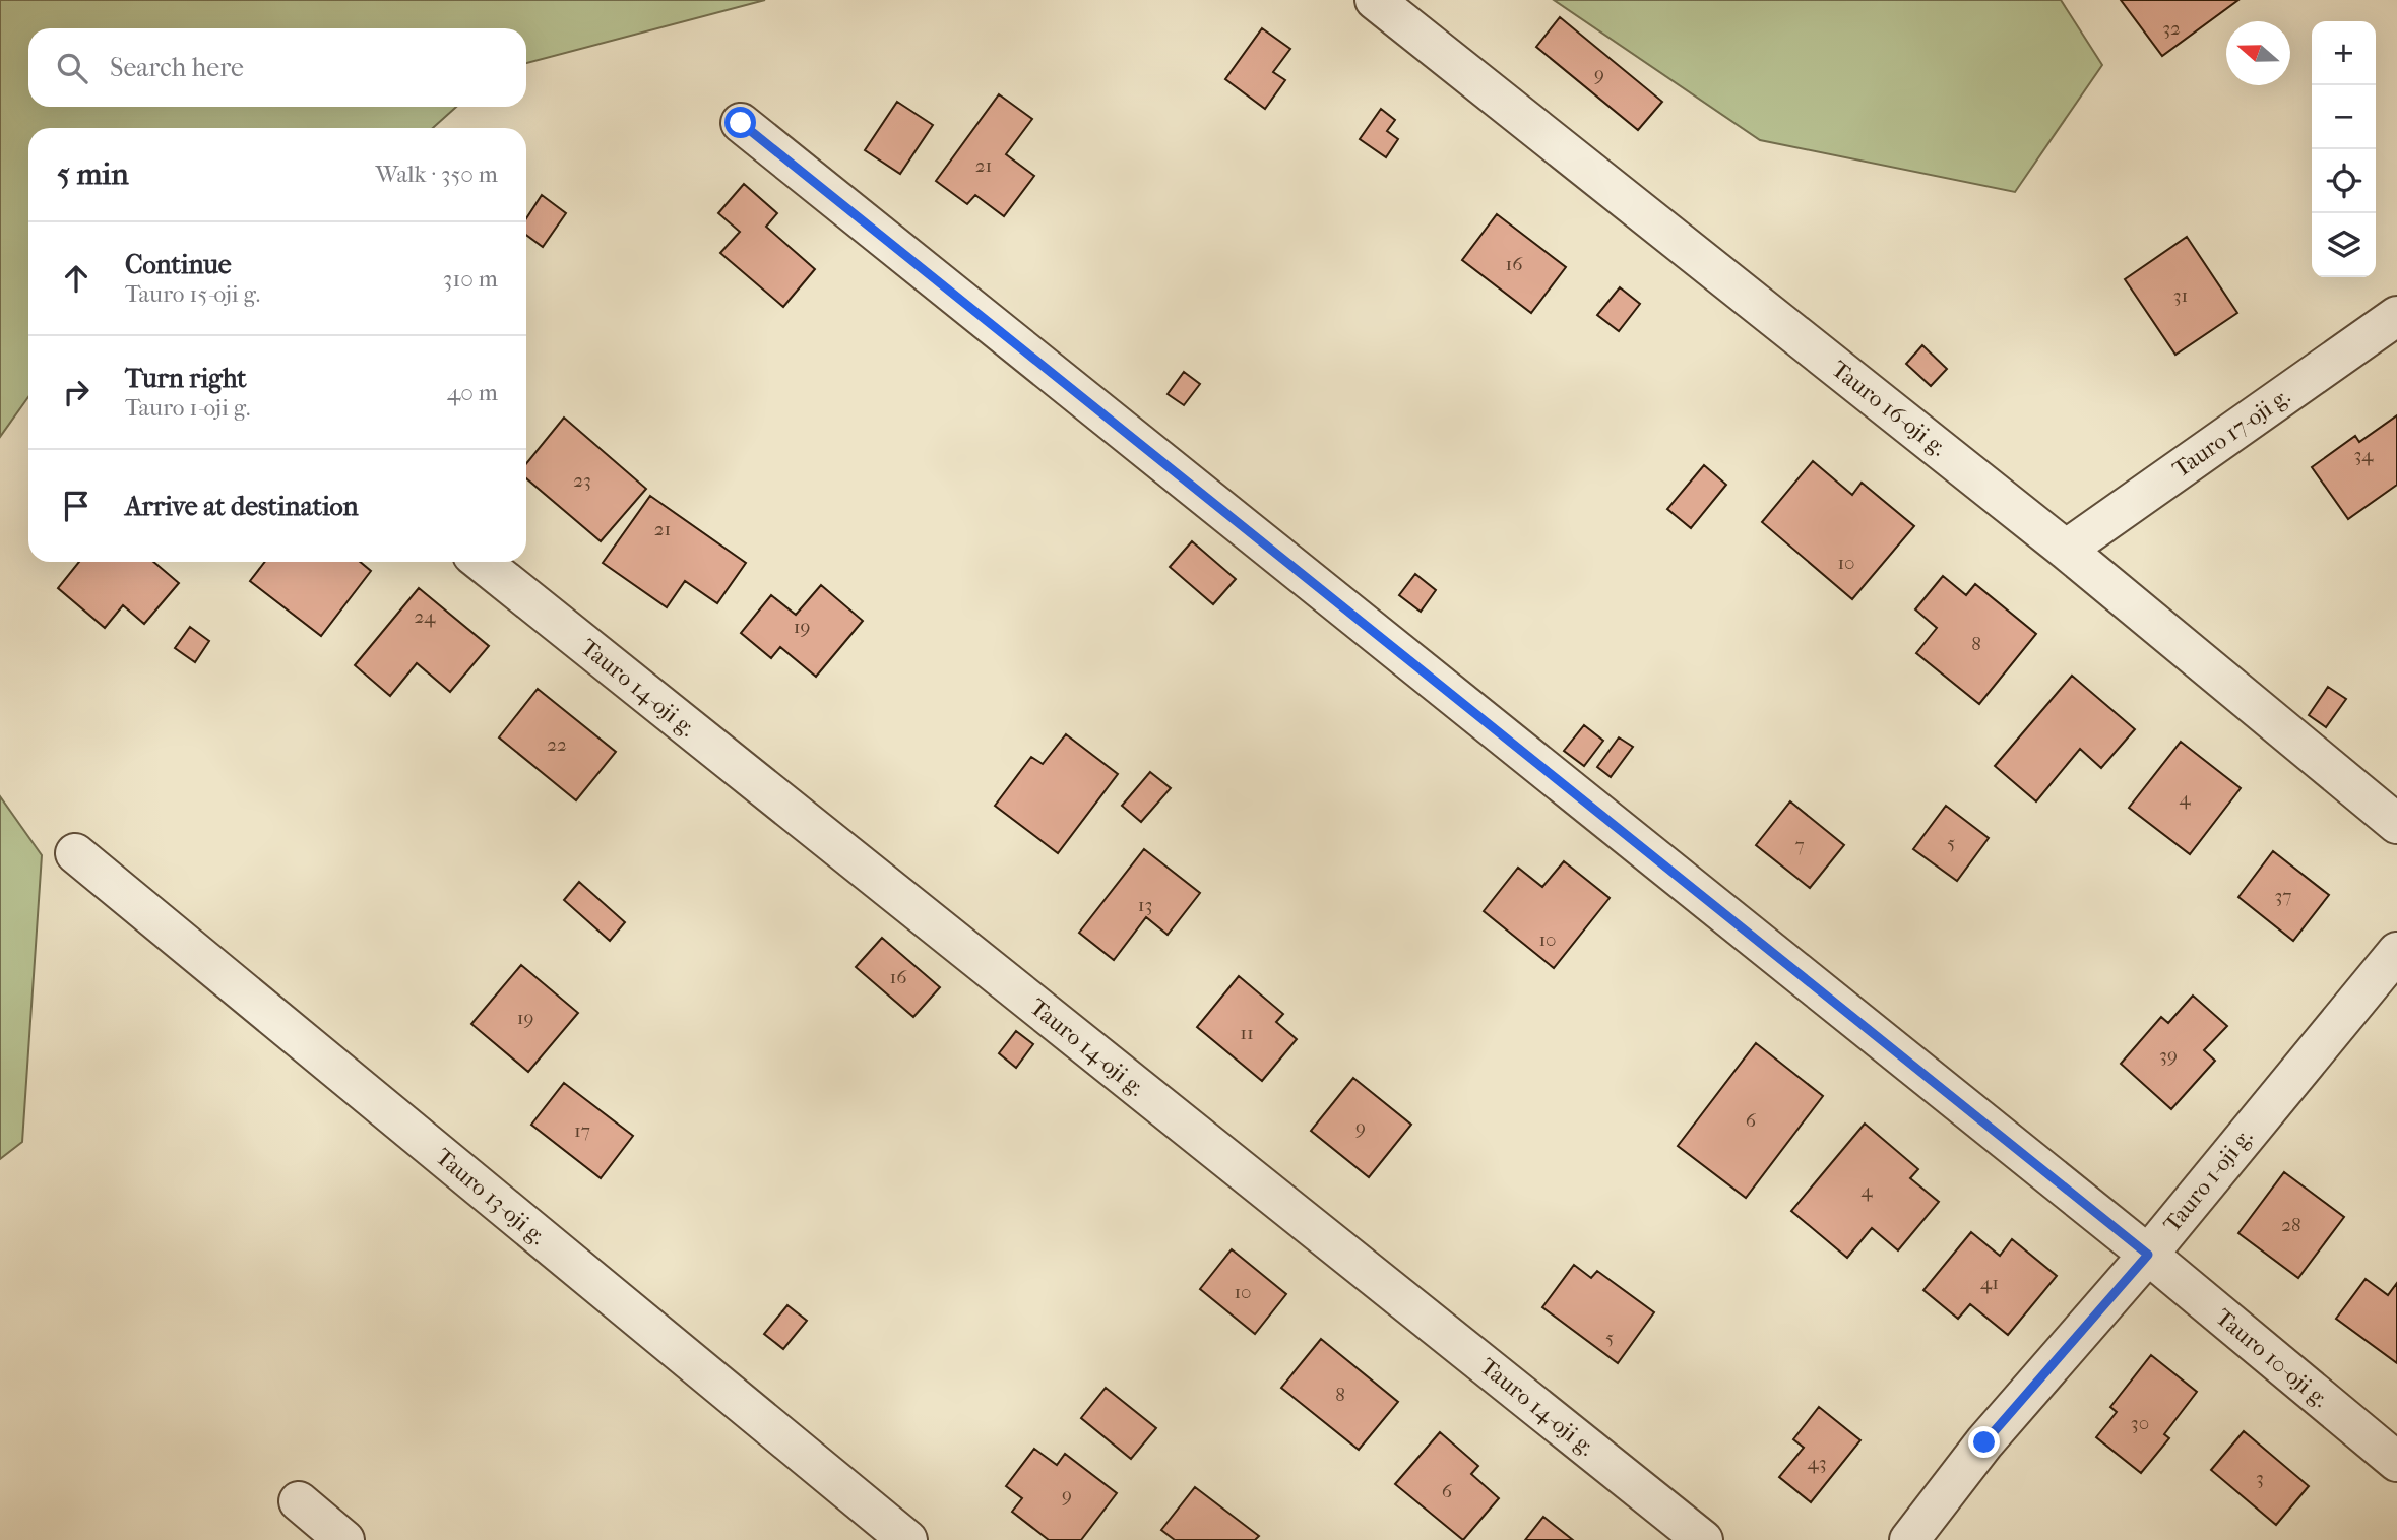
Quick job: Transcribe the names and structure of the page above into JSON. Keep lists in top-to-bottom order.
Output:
{
  "streets": {
    "street": [
      "Tauro 16-oji g.",
      "Tauro 17-oji g.",
      "Tauro 14-oji g.",
      "Tauro 1-oji g.",
      "Tauro 13-oji g.",
      "Tauro 10-oji g."
    ]
  },
  "crossings": [
    ["Tauro 16-oji g.", "Tauro 17-oji g."],
    ["Tauro 1-oji g.", "Tauro 10-oji g."]
  ],
  "house_numbers": [
    "32",
    "9",
    "21",
    "16",
    "31",
    "34",
    "23",
    "21",
    "10",
    "24",
    "19",
    "8",
    "22",
    "4",
    "5",
    "7",
    "37",
    "13",
    "10",
    "16",
    "19",
    "11",
    "39",
    "6",
    "9",
    "17",
    "4",
    "28",
    "41",
    "10",
    "5",
    "8",
    "30",
    "43",
    "3",
    "6",
    "9"
  ],
  "north": "left",
  "page": {
    "map_buttons": ["+", "−"],
    "search": "Search here",
    "heading": ["5 min", "Walk · 350 m"],
    "list": [
      ["Continue", "Tauro 15-oji g.", "310 m"],
      ["Turn right", "Tauro 1-oji g.", "40 m"],
      "Arrive at destination"
    ]
  }
}
